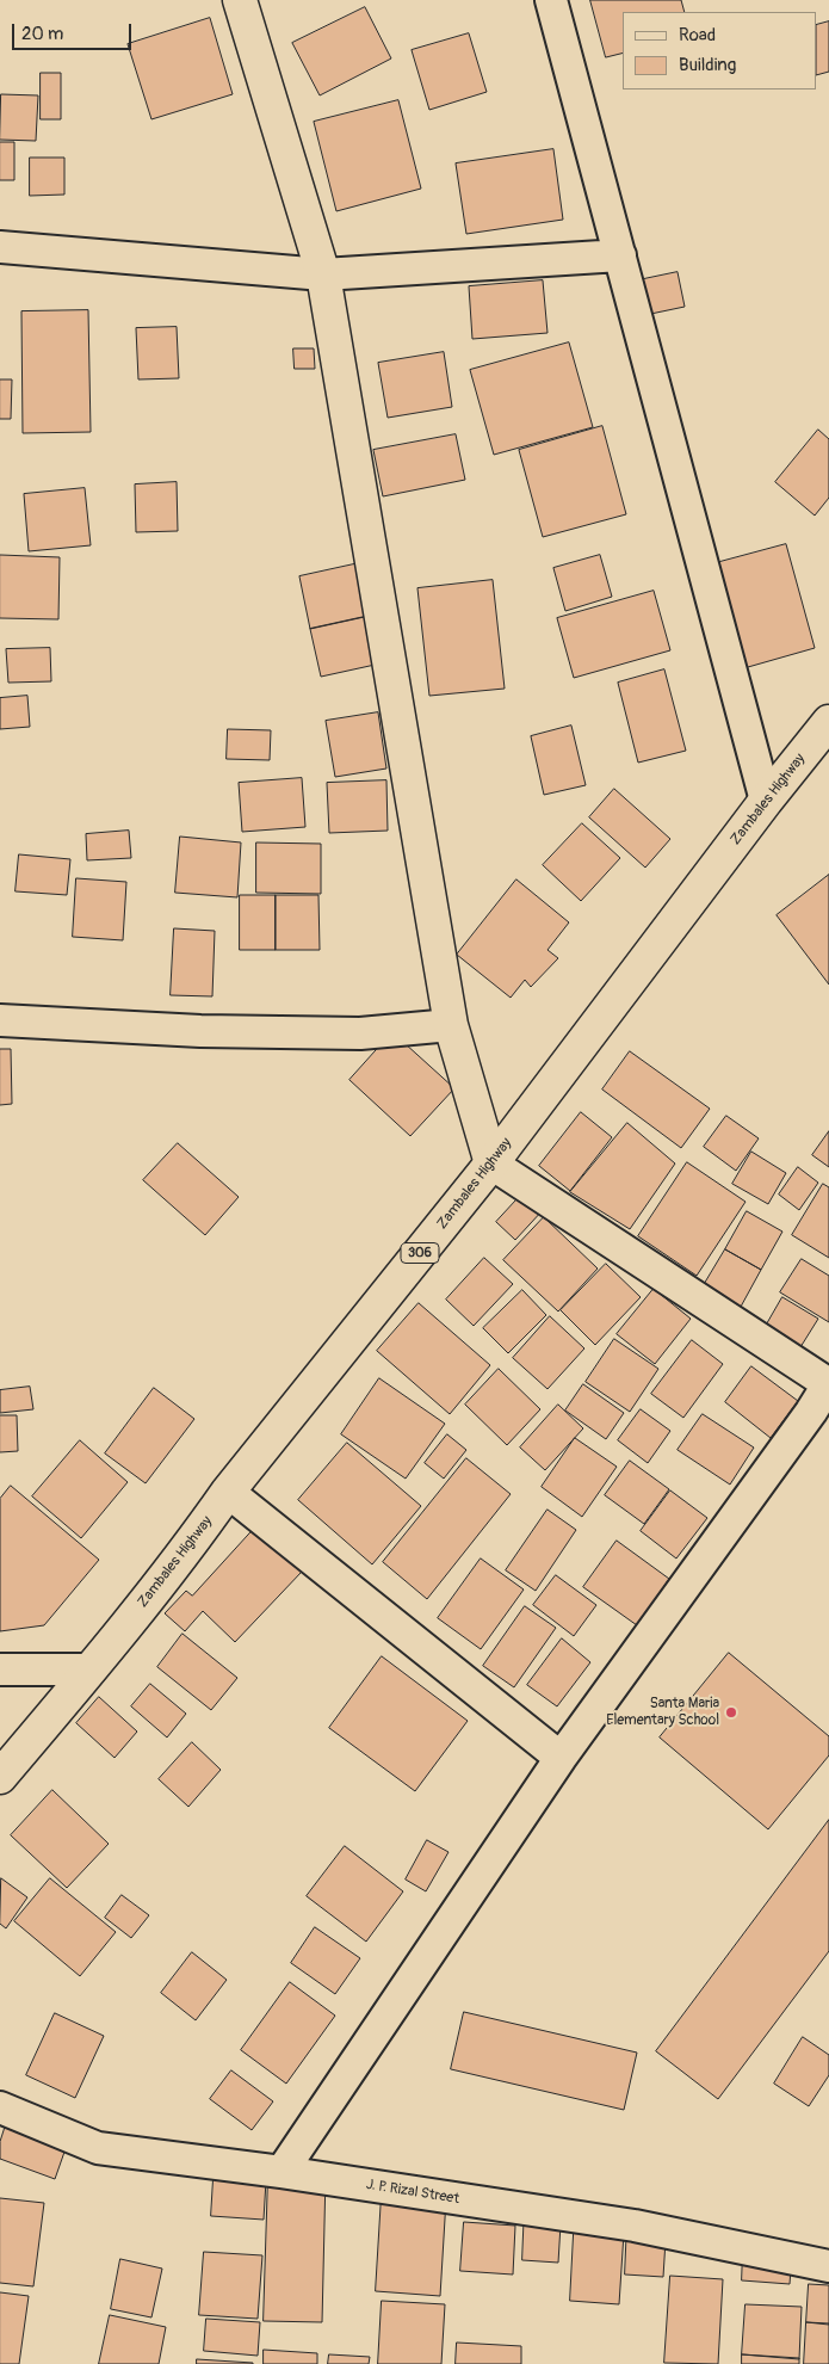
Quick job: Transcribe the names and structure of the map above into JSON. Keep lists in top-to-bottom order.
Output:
{
  "streets": {
    "main road": ["Zambales Highway", "306"],
    "street": ["J. P. Rizal Street"]
  },
  "places": ["Santa Maria Elementary School"],
  "legend": ["Road", "Building"],
  "scale_bar": "20 m"
}
